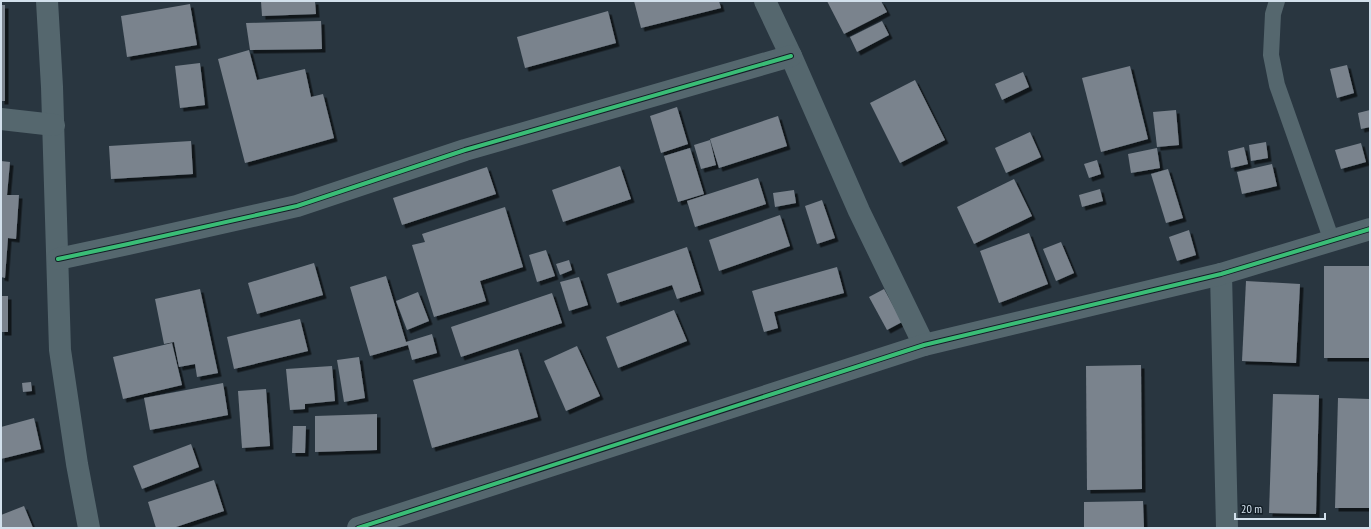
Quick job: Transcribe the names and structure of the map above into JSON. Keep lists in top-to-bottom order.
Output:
{
  "scale_bar": "20 m"
}
